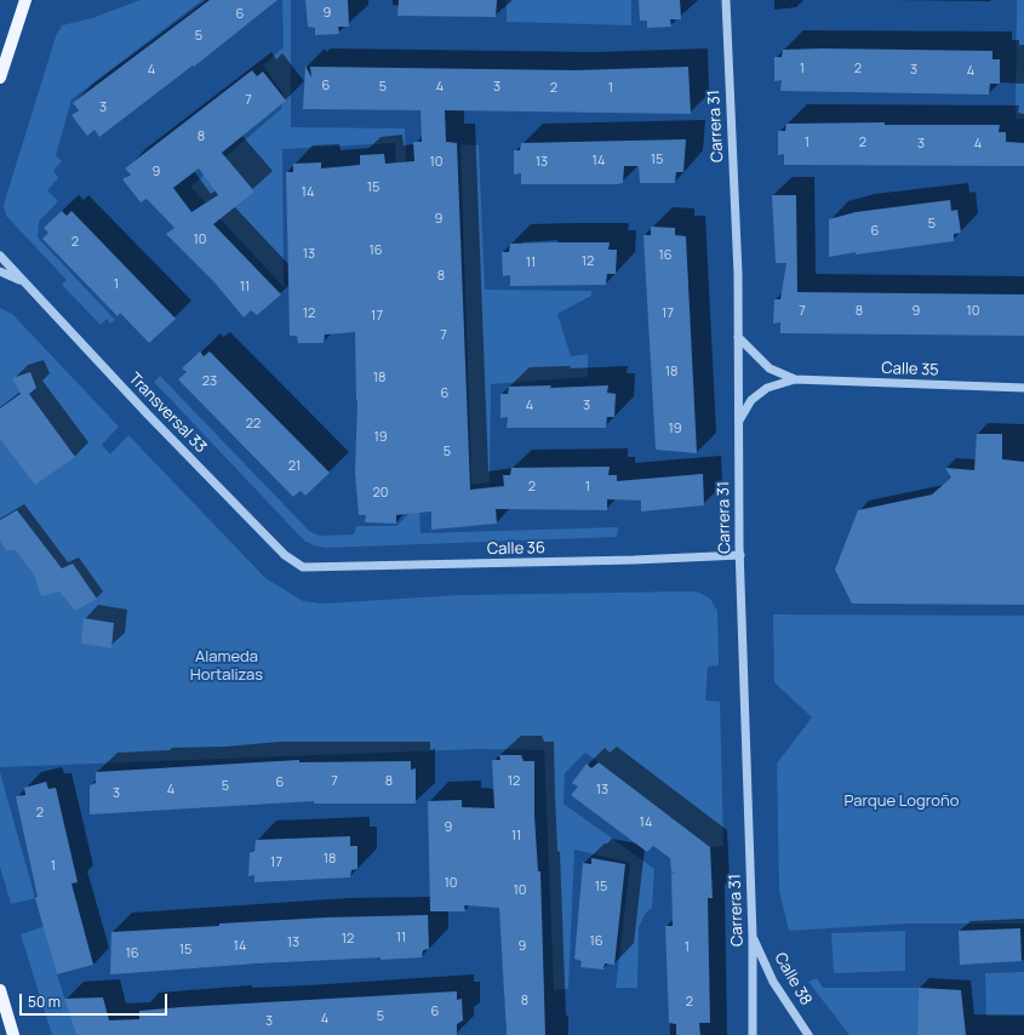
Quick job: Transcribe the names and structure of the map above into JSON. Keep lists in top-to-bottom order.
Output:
{
  "streets": {
    "street": [
      "Carrera 31",
      "Calle 35",
      "Transversal 33",
      "Calle 36",
      "Calle 38"
    ]
  },
  "crossings": [
    ["Carrera 31", "Calle 35"],
    ["Carrera 31", "Calle 36"],
    ["Carrera 31", "Calle 38"],
    ["Transversal 33", "Calle 36"]
  ],
  "parks": ["Alameda Hortalizas", "Parque Logroño"],
  "house_numbers": [
    "9",
    "6",
    "5",
    "1",
    "2",
    "4",
    "3",
    "4",
    "6",
    "5",
    "4",
    "3",
    "2",
    "1",
    "7",
    "3",
    "8",
    "1",
    "2",
    "3",
    "4",
    "15",
    "14",
    "10",
    "13",
    "9",
    "15",
    "14",
    "9",
    "5",
    "6",
    "10",
    "2",
    "16",
    "13",
    "16",
    "12",
    "11",
    "8",
    "1",
    "11",
    "7",
    "8",
    "9",
    "10",
    "12",
    "17",
    "17",
    "7",
    "18",
    "18",
    "23",
    "6",
    "4",
    "3",
    "22",
    "19",
    "19",
    "5",
    "21",
    "2",
    "1",
    "20",
    "7",
    "8",
    "12",
    "6",
    "5",
    "4",
    "13",
    "3",
    "2",
    "14",
    "9",
    "11",
    "18",
    "17",
    "1",
    "10",
    "15",
    "10",
    "11",
    "12",
    "16",
    "13",
    "14",
    "9",
    "1",
    "15",
    "16",
    "8",
    "2",
    "6",
    "5",
    "4",
    "3"
  ],
  "scale_bar": "50 m"
}
